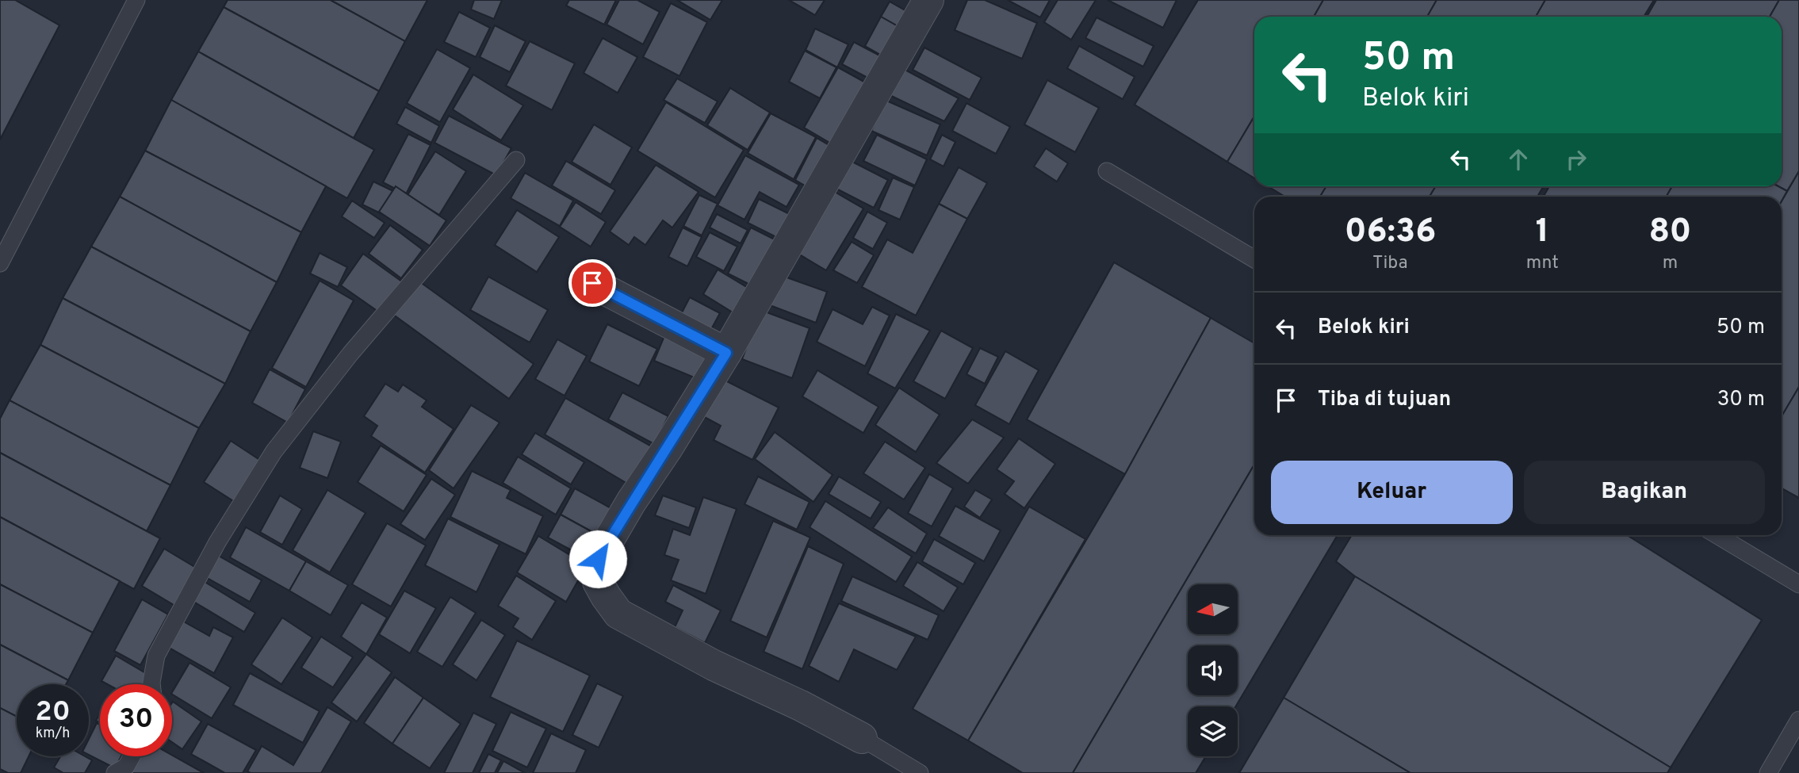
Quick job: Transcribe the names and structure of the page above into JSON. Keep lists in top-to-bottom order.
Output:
{
  "north": "left",
  "page": {
    "turn": ["50 m", "Belok kiri"],
    "eta": [
      "06:36",
      "Tiba",
      "1",
      "mnt",
      "80",
      "m"
    ],
    "list": [
      {
        "name": "Belok kiri",
        "value": "50 m"
      },
      {
        "name": "Tiba di tujuan",
        "value": "30 m"
      }
    ],
    "buttons": ["Keluar", "Bagikan"],
    "speed": "20 km/h",
    "limit": "30"
  }
}
